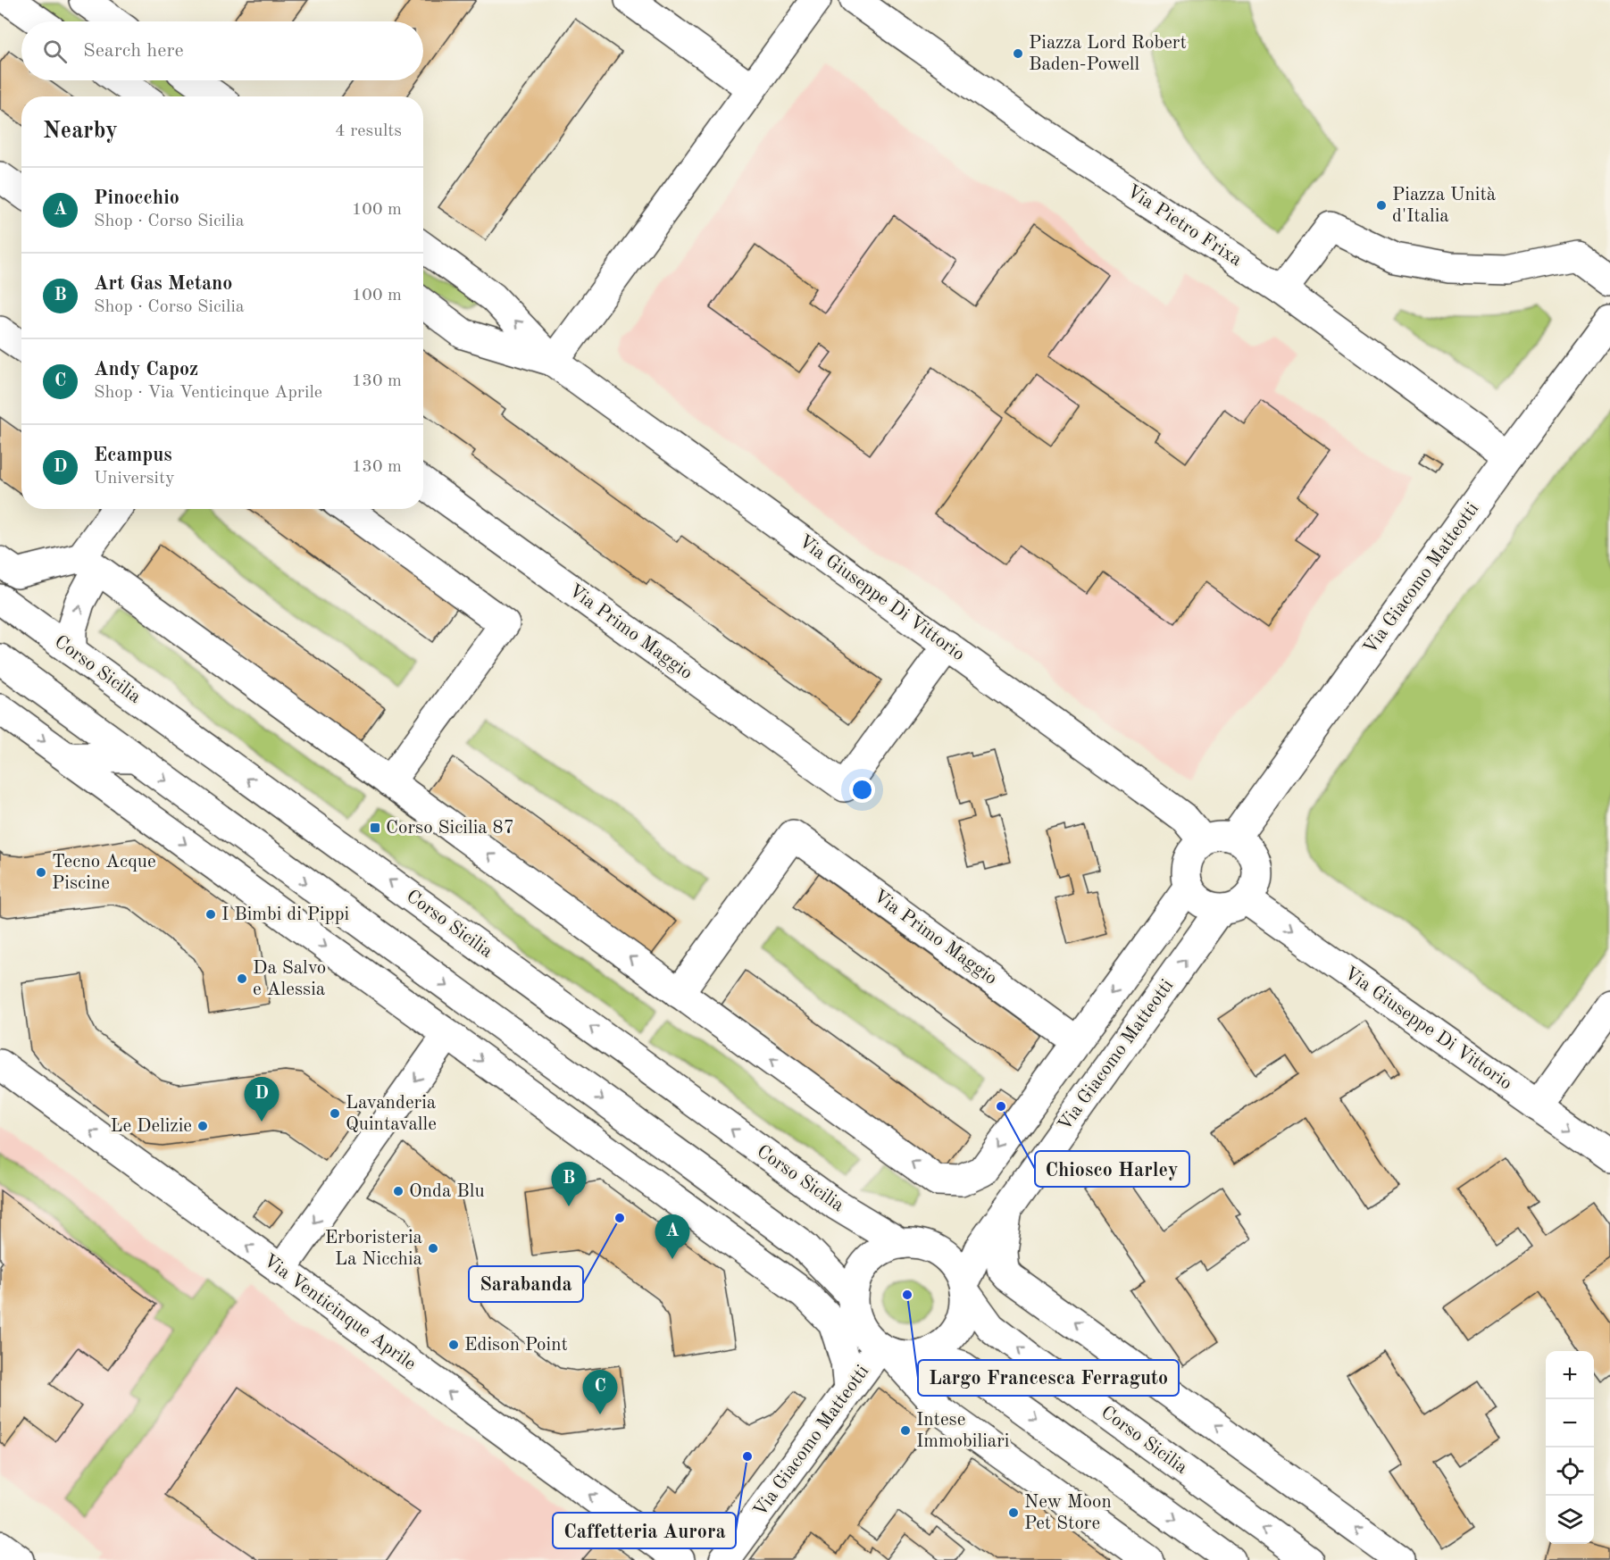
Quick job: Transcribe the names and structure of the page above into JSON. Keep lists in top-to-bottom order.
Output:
{
  "streets": {
    "street": [
      "Via Pietro Frixa",
      "Via Giacomo Matteotti",
      "Via Giuseppe Di Vittorio",
      "Via Primo Maggio",
      "Corso Sicilia",
      "Via Venticinque Aprile"
    ]
  },
  "crossings": [
    ["Via Pietro Frixa", "Via Giacomo Matteotti"],
    ["Via Giacomo Matteotti", "Via Giuseppe Di Vittorio"],
    ["Via Giacomo Matteotti", "Corso Sicilia"],
    ["Via Giuseppe Di Vittorio", "Via Primo Maggio"]
  ],
  "one_way": ["Via Venticinque Aprile"],
  "places": {
    "other": [
      "Piazza Lord Robert Baden-Powell",
      "Piazza Unità d'Italia",
      "Tecno Acque Piscine",
      "I Bimbi di Pippi",
      "Da Salvo e Alessia",
      "Chiosco Harley",
      "Lavanderia Quintavalle",
      "Le Delizie",
      "Onda Blu",
      "Sarabanda",
      "Erboristeria La Nicchia",
      "Largo Francesca Ferraguto",
      "Edison Point",
      "Intese Immobiliari",
      "Caffetteria Aurora",
      "New Moon Pet Store"
    ],
    "transit": ["Corso Sicilia 87"]
  },
  "page": {
    "search": "Search here",
    "heading": ["Nearby", "4 results"],
    "list": [
      {
        "mark": "A",
        "name": "Pinocchio",
        "note": "Shop · Corso Sicilia",
        "value": "100 m"
      },
      {
        "mark": "B",
        "name": "Art Gas Metano",
        "note": "Shop · Corso Sicilia",
        "value": "100 m"
      },
      {
        "mark": "C",
        "name": "Andy Capoz",
        "note": "Shop · Via Venticinque Aprile",
        "value": "130 m"
      },
      {
        "mark": "D",
        "name": "Ecampus",
        "note": "University",
        "value": "130 m"
      }
    ],
    "pins": [
      "D",
      "B",
      "A",
      "C"
    ],
    "map_buttons": ["+", "−"]
  }
}
